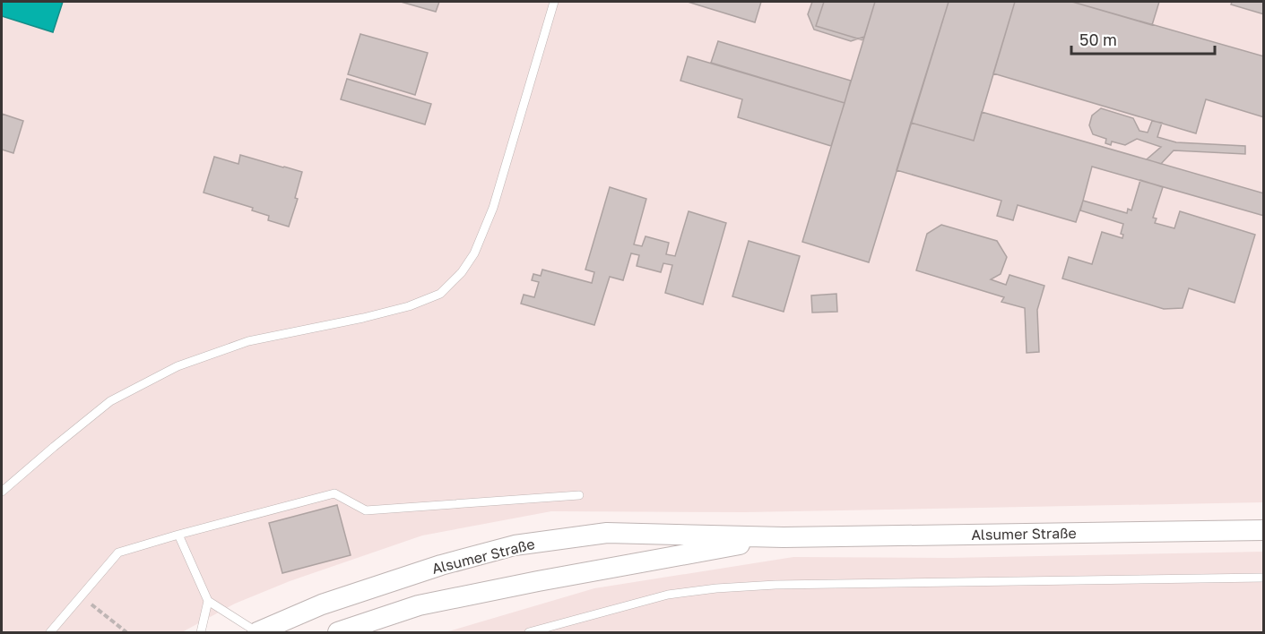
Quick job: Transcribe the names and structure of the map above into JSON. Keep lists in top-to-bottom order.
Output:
{
  "streets": {
    "street": ["Alsumer Straße"]
  },
  "scale_bar": "50 m"
}
